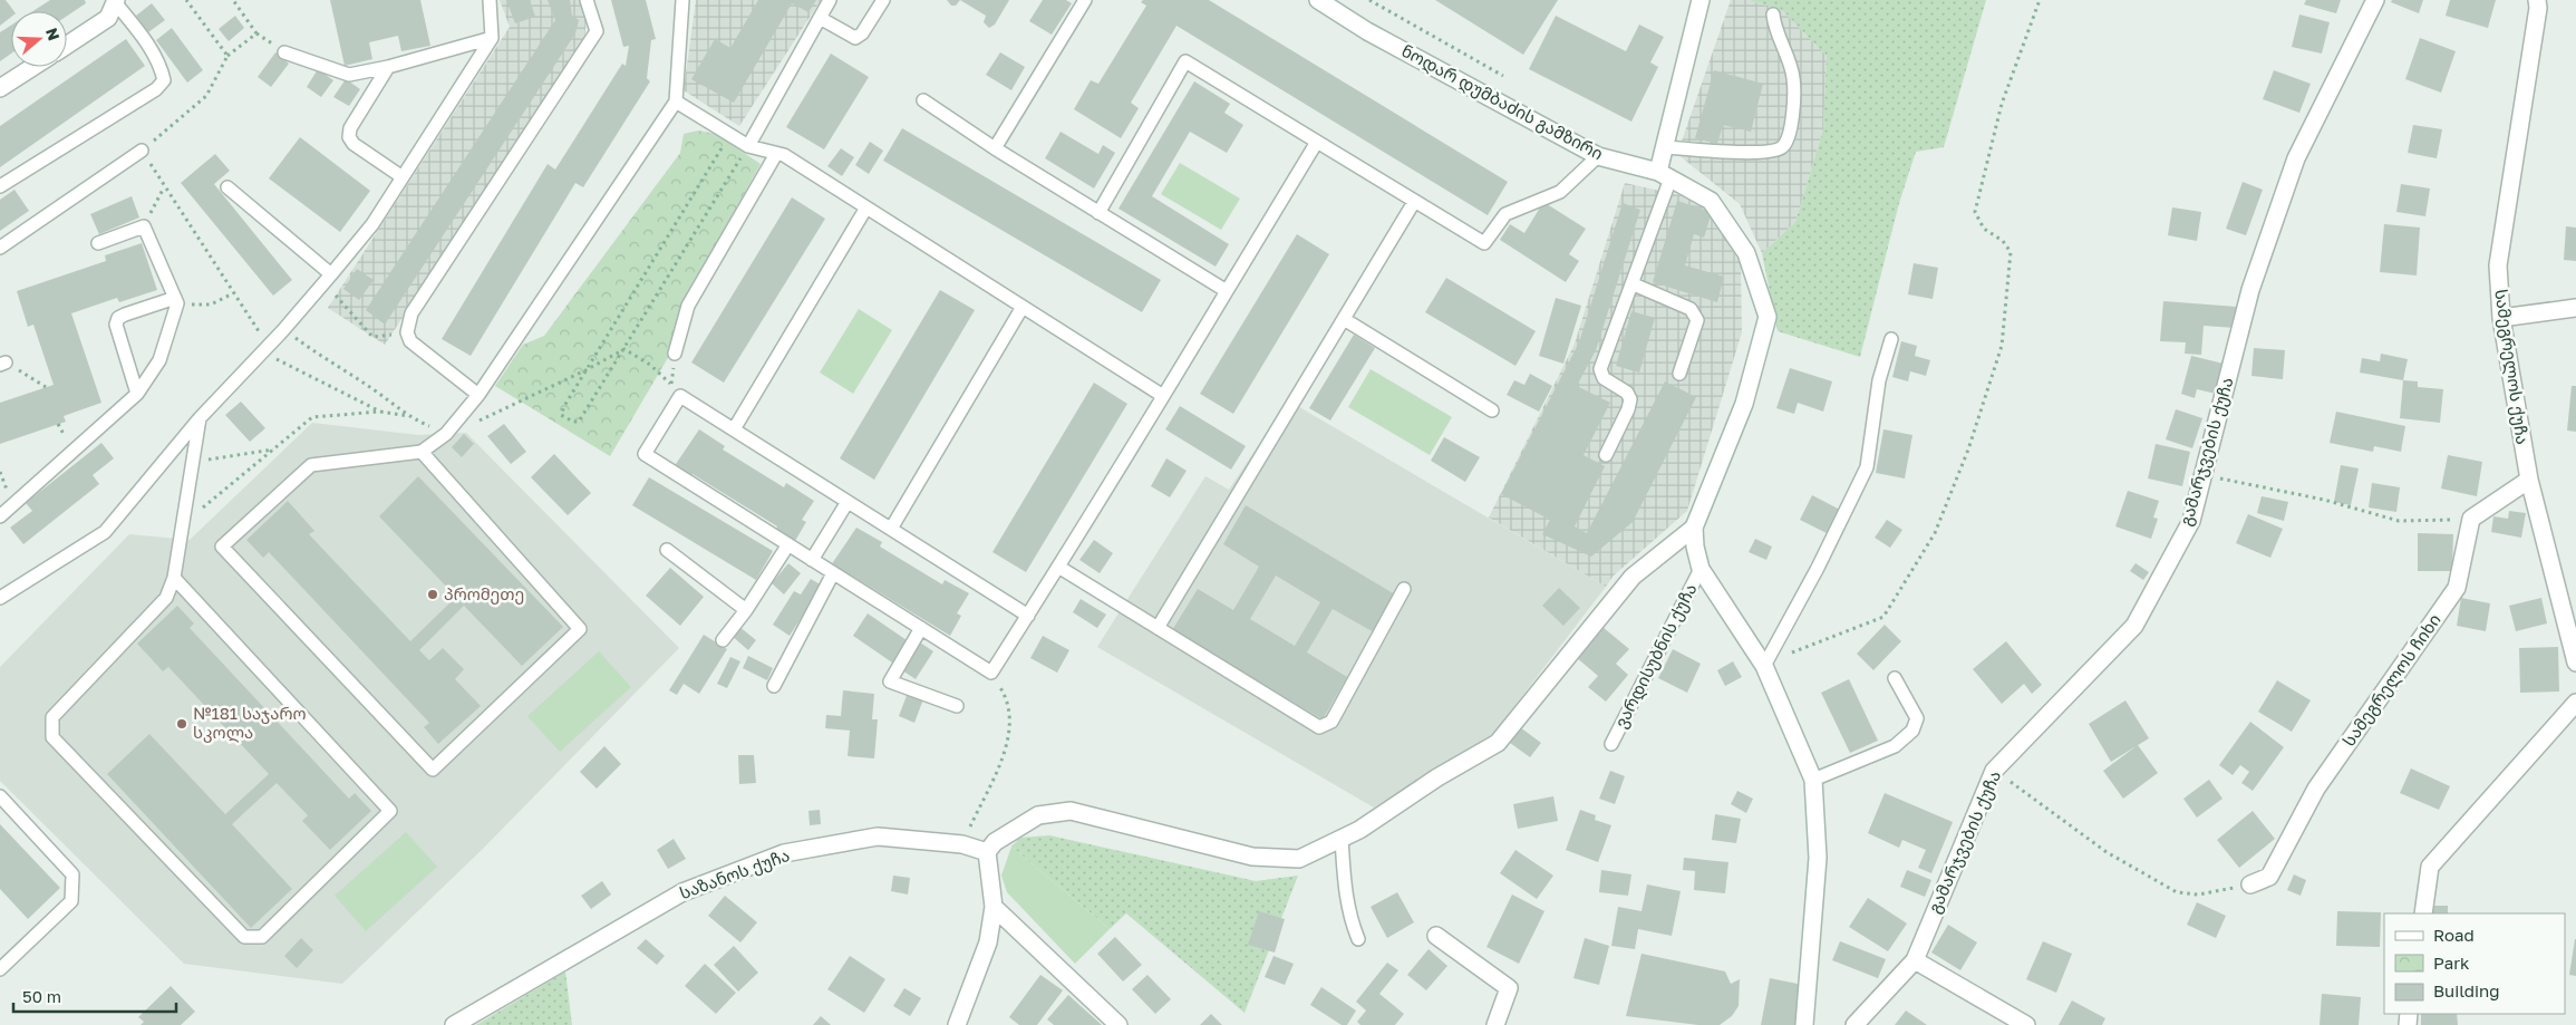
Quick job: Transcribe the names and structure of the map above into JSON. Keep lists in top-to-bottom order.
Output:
{
  "streets": {
    "street": [
      "ნოდარ დუმბაძის გამზირი",
      "სამეგრელოს ქუჩა",
      "გამარჯვების ქუჩა",
      "სამეგრელოს ჩიხი",
      "საზანოს ქუჩა"
    ],
    "lane": ["ვარდისუბნის ქუჩა"]
  },
  "crossings": [
    ["ნოდარ დუმბაძის გამზირი", "ვარდისუბნის ქუჩა"]
  ],
  "places": ["პრომეთე", "№181 საჯარო სკოლა"],
  "legend": ["Road", "Park", "Building"],
  "scale_bar": "50 m",
  "north": "right"
}
